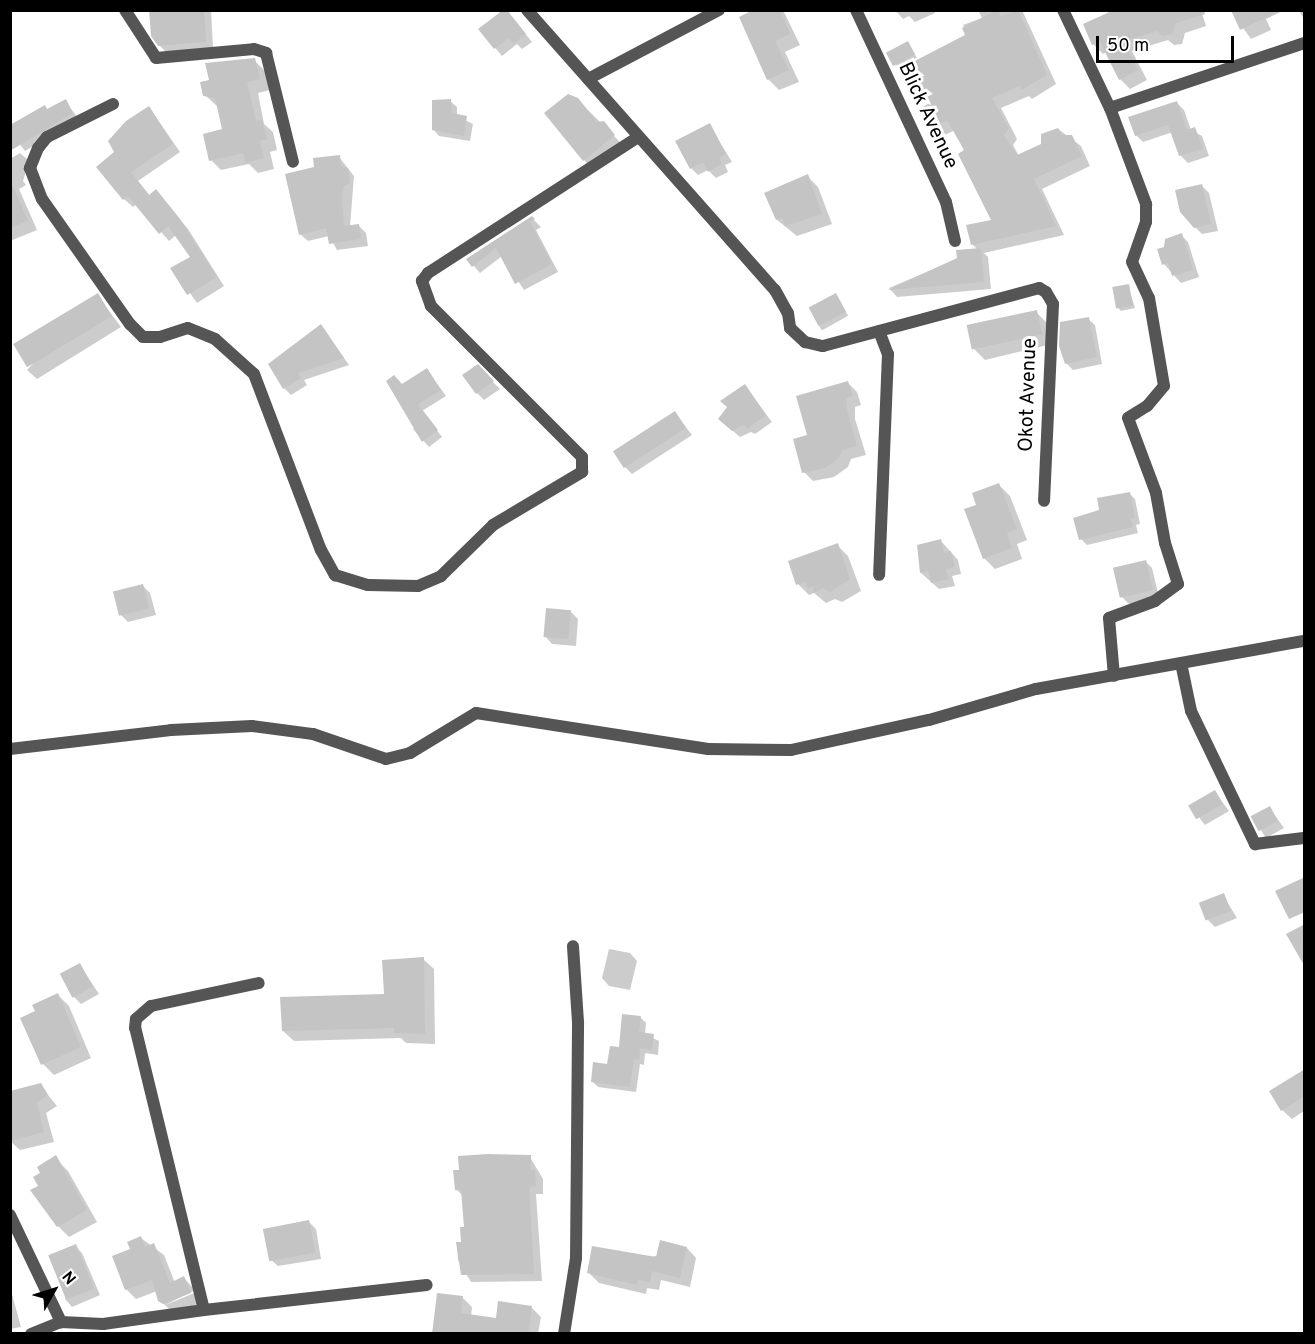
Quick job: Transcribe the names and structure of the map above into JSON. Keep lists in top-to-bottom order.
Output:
{
  "streets": {
    "street": ["Blick Avenue", "Okot Avenue"]
  },
  "scale_bar": "50 m",
  "north": "top right"
}
